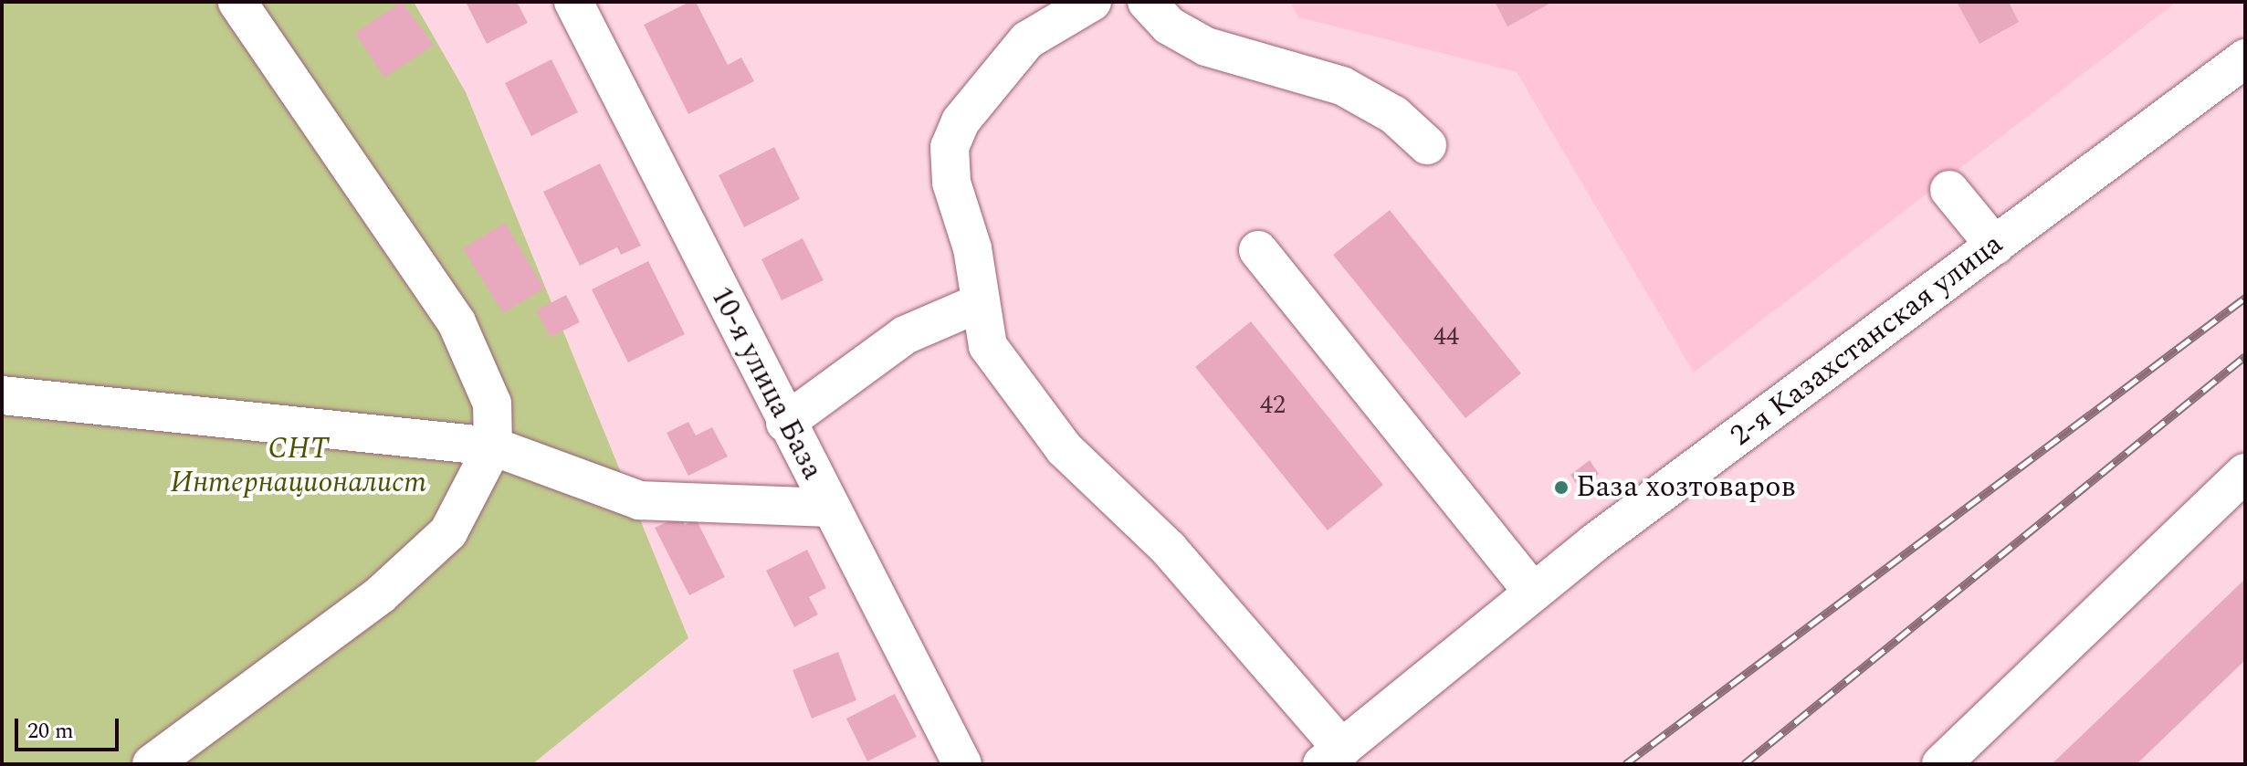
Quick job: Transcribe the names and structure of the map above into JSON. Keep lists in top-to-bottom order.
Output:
{
  "streets": {
    "street": ["2-я Казахстанская улица", "10-я улица База"]
  },
  "parks": ["СНТ Интернационалист"],
  "places": ["База хозтоваров"],
  "house_numbers": ["44", "42"],
  "scale_bar": "20 m"
}
